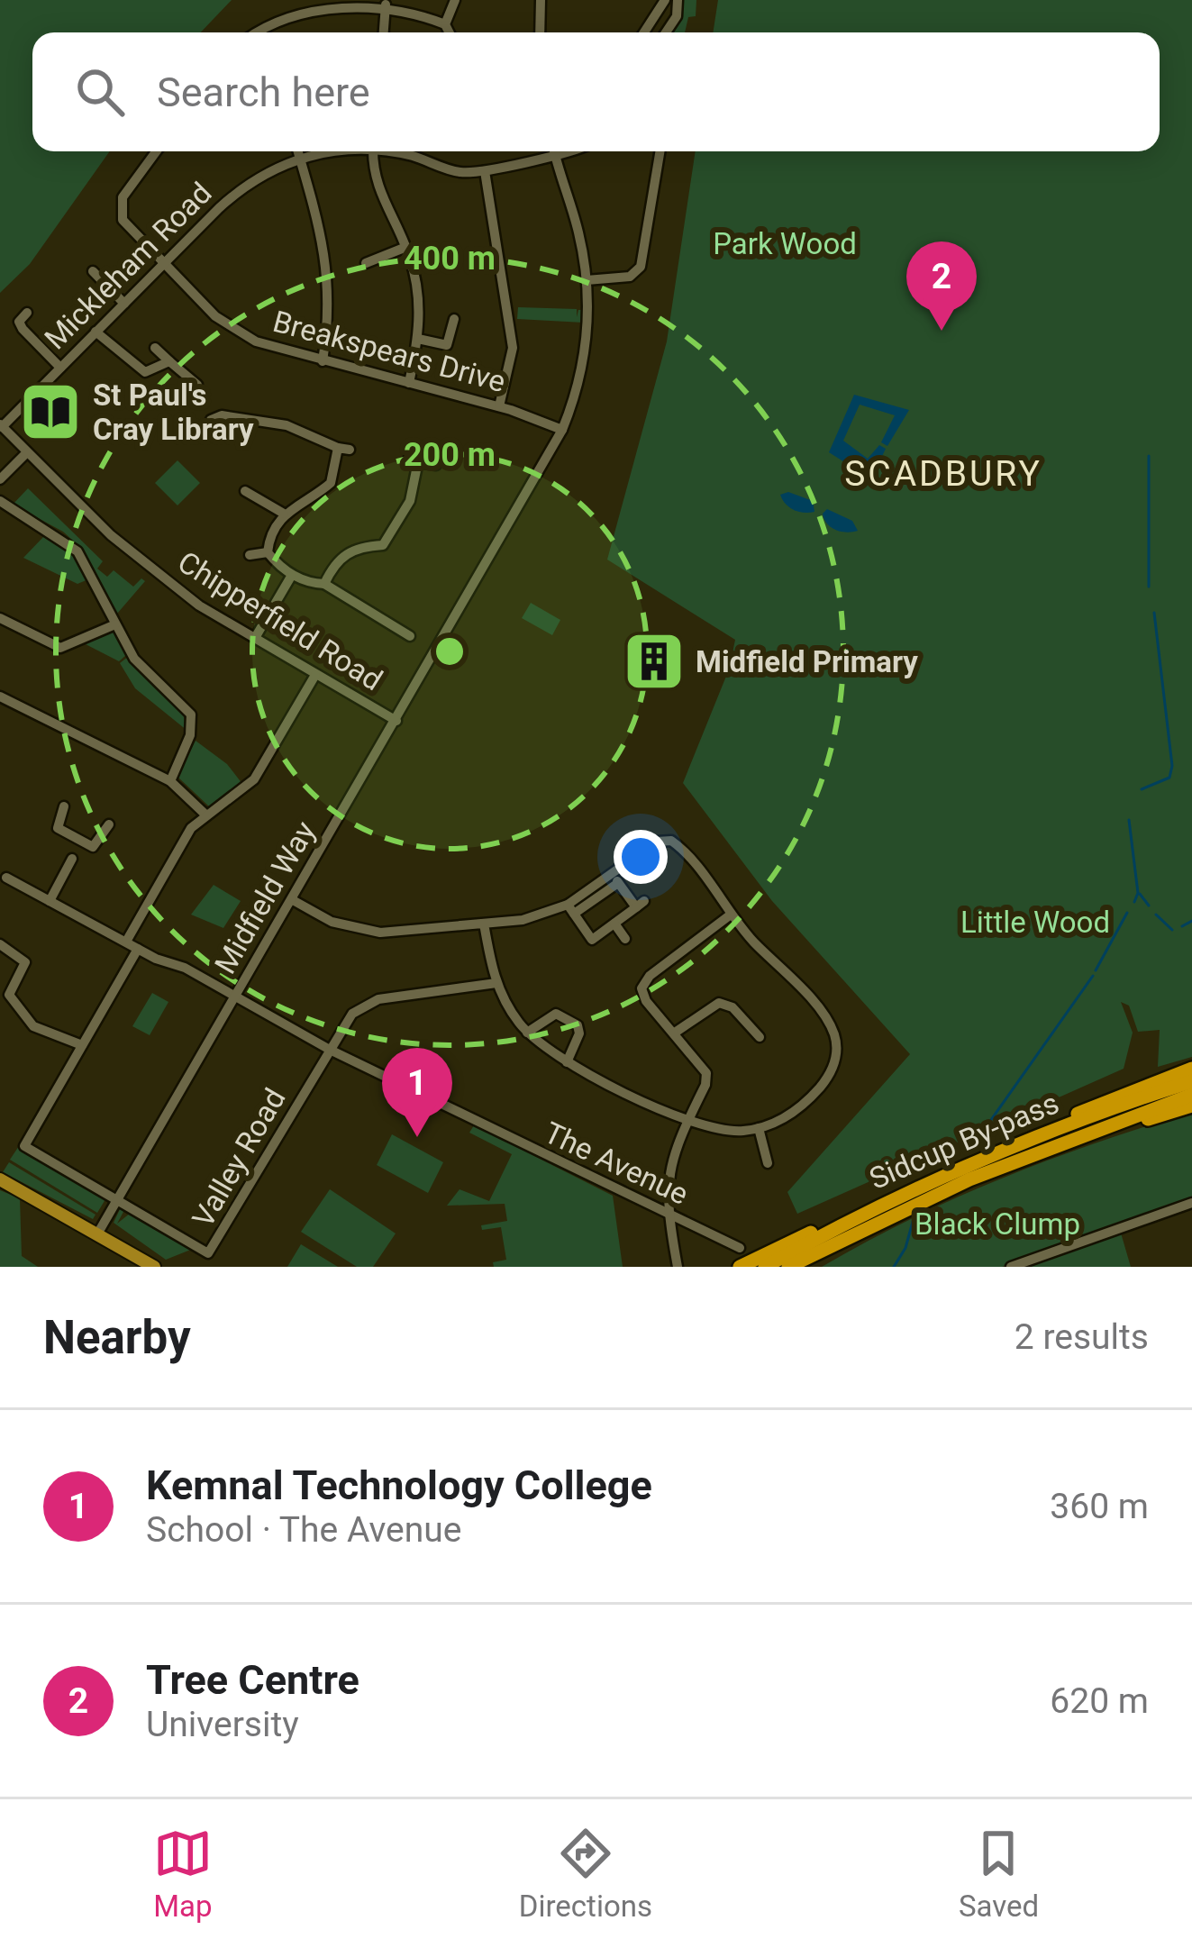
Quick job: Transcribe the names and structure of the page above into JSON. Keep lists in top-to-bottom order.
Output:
{
  "streets": {
    "highway": ["Sidcup By-pass"],
    "street": [
      "Mickleham Road",
      "Breakspears Drive",
      "Chipperfield Road",
      "Midfield Way",
      "Valley Road",
      "The Avenue"
    ]
  },
  "crossings": [
    ["Mickleham Road", "Breakspears Drive"],
    ["Mickleham Road", "Chipperfield Road"],
    ["Breakspears Drive", "Midfield Way"],
    ["Chipperfield Road", "Midfield Way"],
    ["Midfield Way", "Valley Road"],
    ["Midfield Way", "The Avenue"],
    ["Valley Road", "The Avenue"]
  ],
  "districts": ["SCADBURY"],
  "parks": ["Park Wood", "Little Wood", "Black Clump"],
  "places": {
    "library": ["St Paul's Cray Library"],
    "building": ["Midfield Primary"]
  },
  "page": {
    "search": "Search here",
    "pins": ["2", "1"],
    "heading": ["Nearby", "2 results"],
    "list": [
      {
        "mark": "1",
        "name": "Kemnal Technology College",
        "note": "School · The Avenue",
        "value": "360 m"
      },
      {
        "mark": "2",
        "name": "Tree Centre",
        "note": "University",
        "value": "620 m"
      }
    ],
    "nav": ["Map", "Directions", "Saved"]
  },
  "rings": ["400 m", "200 m"]
}
